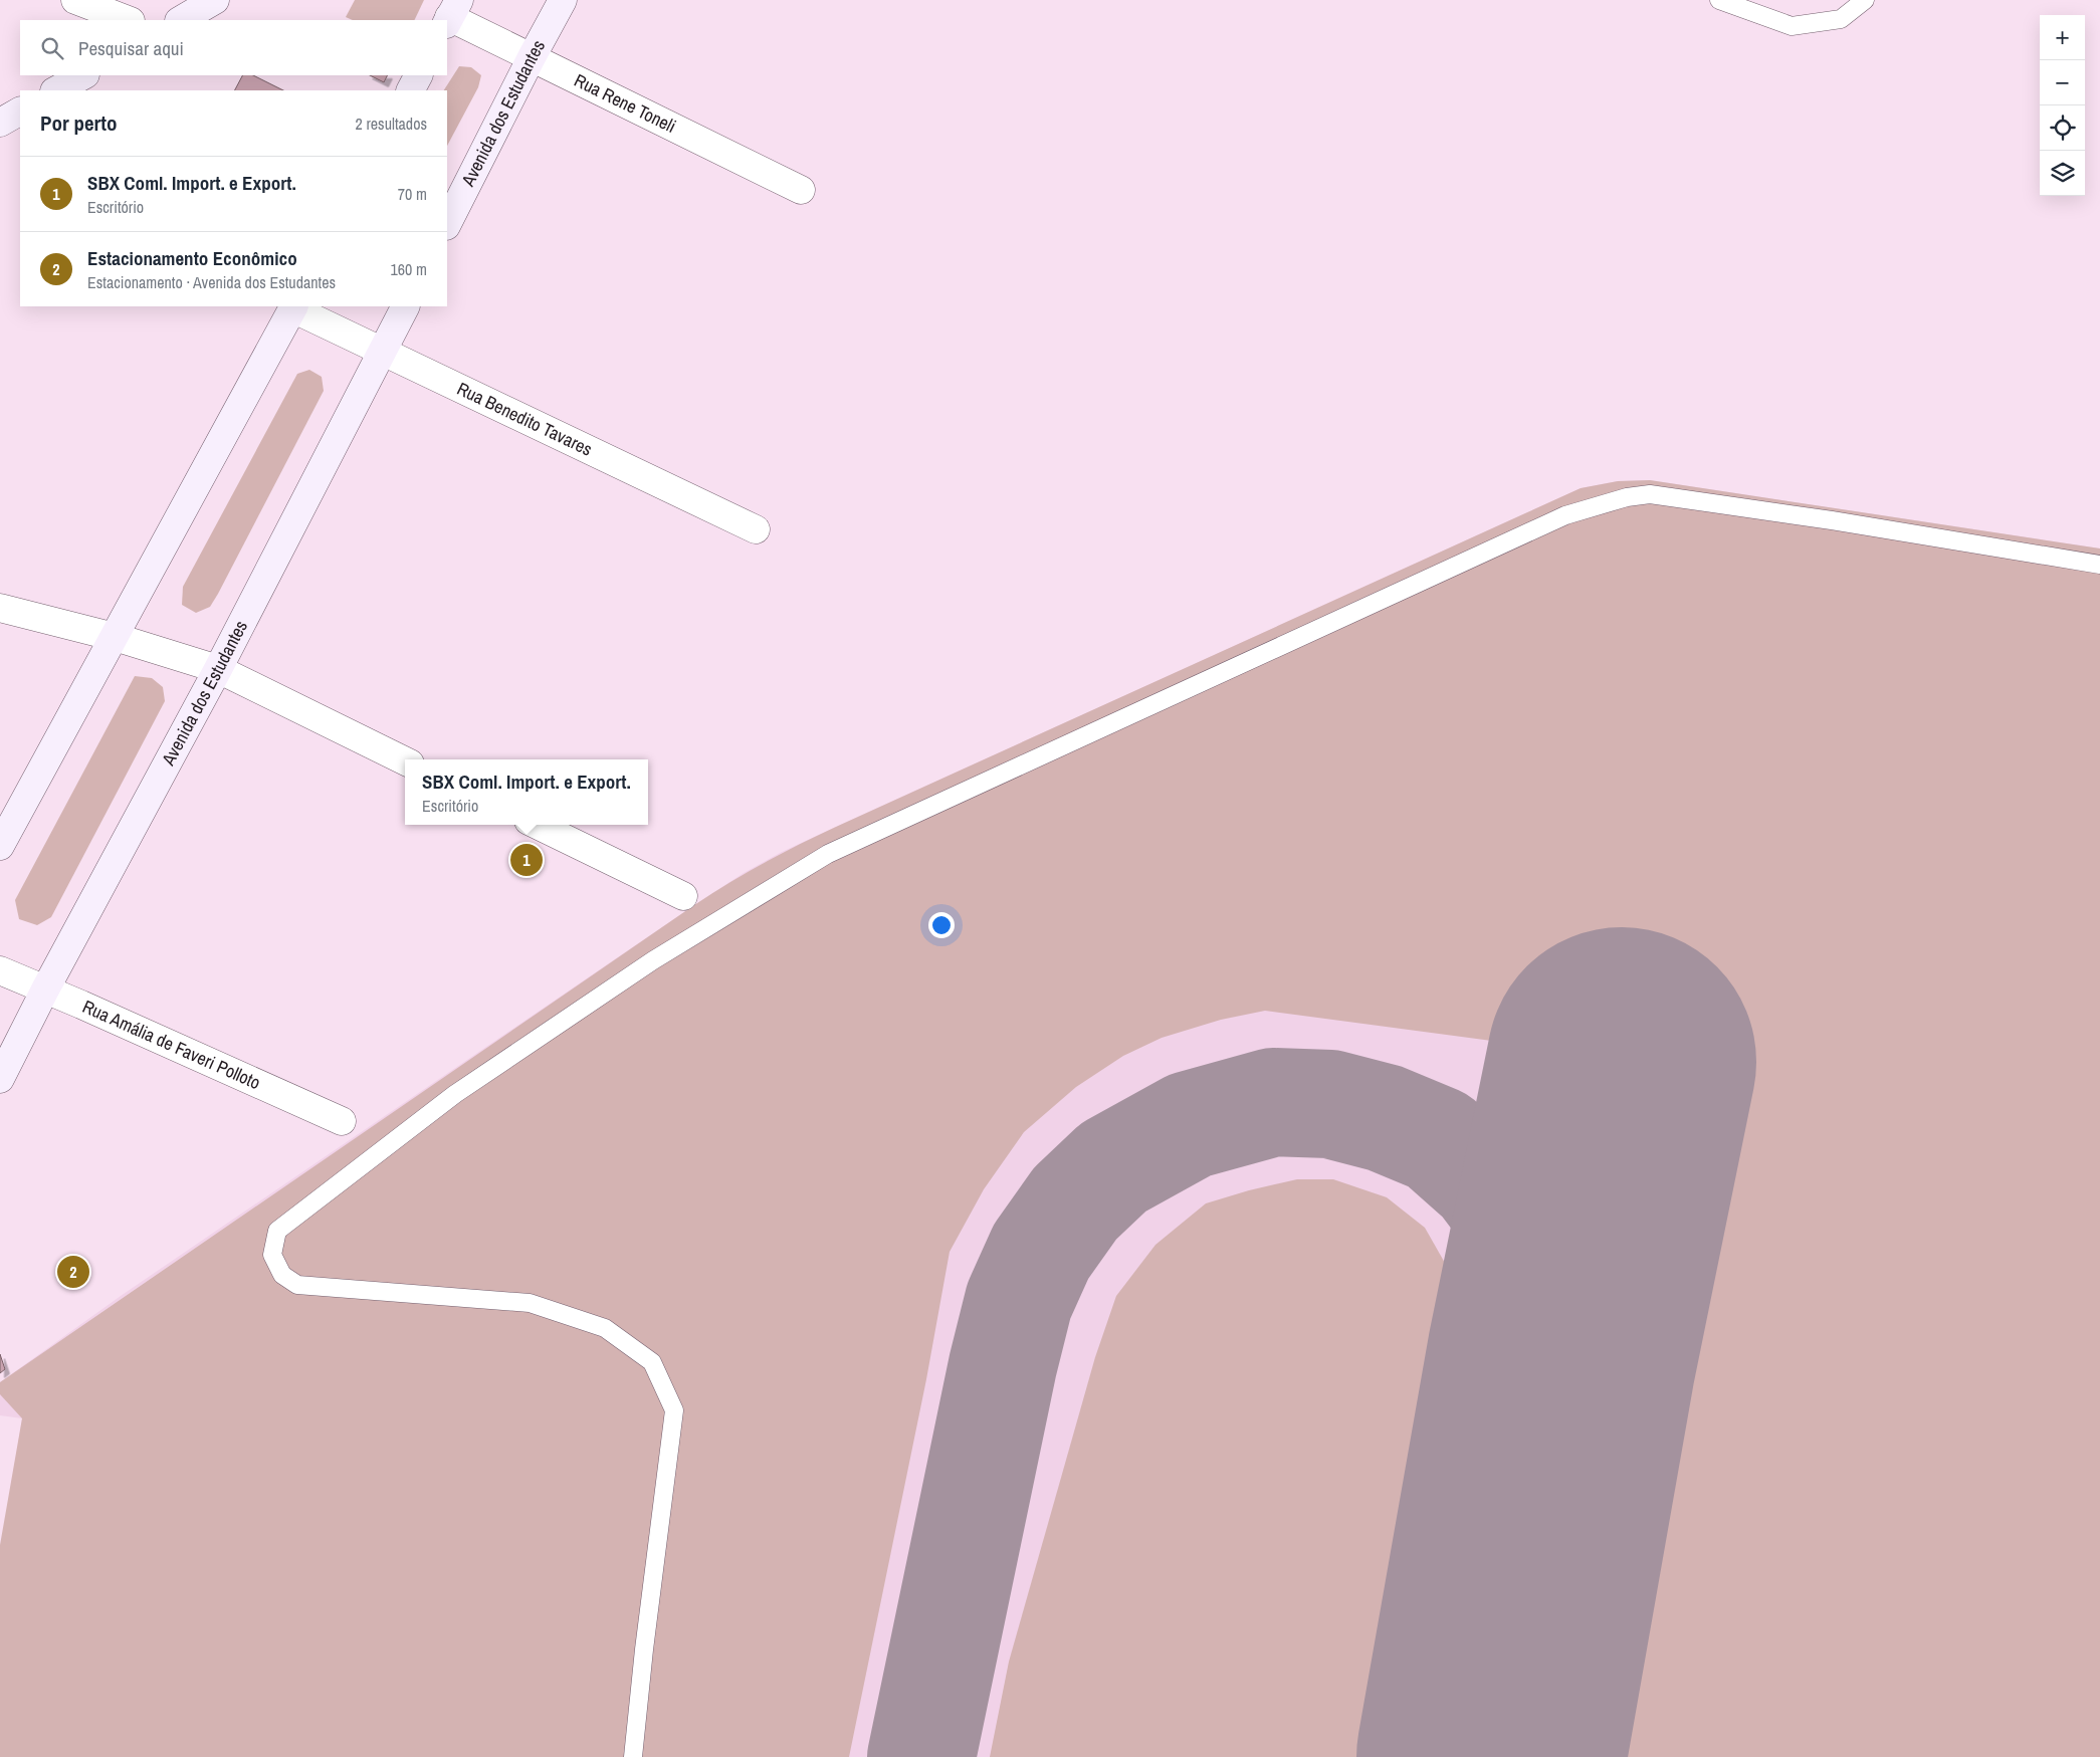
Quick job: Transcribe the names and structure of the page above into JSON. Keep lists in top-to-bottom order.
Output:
{
  "streets": {
    "main road": ["Avenida dos Estudantes"],
    "street": ["Rua Rene Toneli", "Rua Benedito Tavares", "Rua Amália de Faveri Polloto"]
  },
  "crossings": [
    ["Rua Rene Toneli", "Avenida dos Estudantes"],
    ["Avenida dos Estudantes", "Rua Benedito Tavares"],
    ["Avenida dos Estudantes", "Rua Amália de Faveri Polloto"]
  ],
  "page": {
    "map_buttons": ["+", "−"],
    "search": "Pesquisar aqui",
    "heading": ["Por perto", "2 resultados"],
    "list": [
      {
        "mark": "1",
        "name": "SBX Coml. Import. e Export.",
        "note": "Escritório",
        "value": "70 m"
      },
      {
        "mark": "2",
        "name": "Estacionamento Econômico",
        "note": "Estacionamento · Avenida dos Estudantes",
        "value": "160 m"
      }
    ],
    "popup": ["SBX Coml. Import. e Export.", "Escritório"],
    "pins": ["1", "2"]
  }
}
